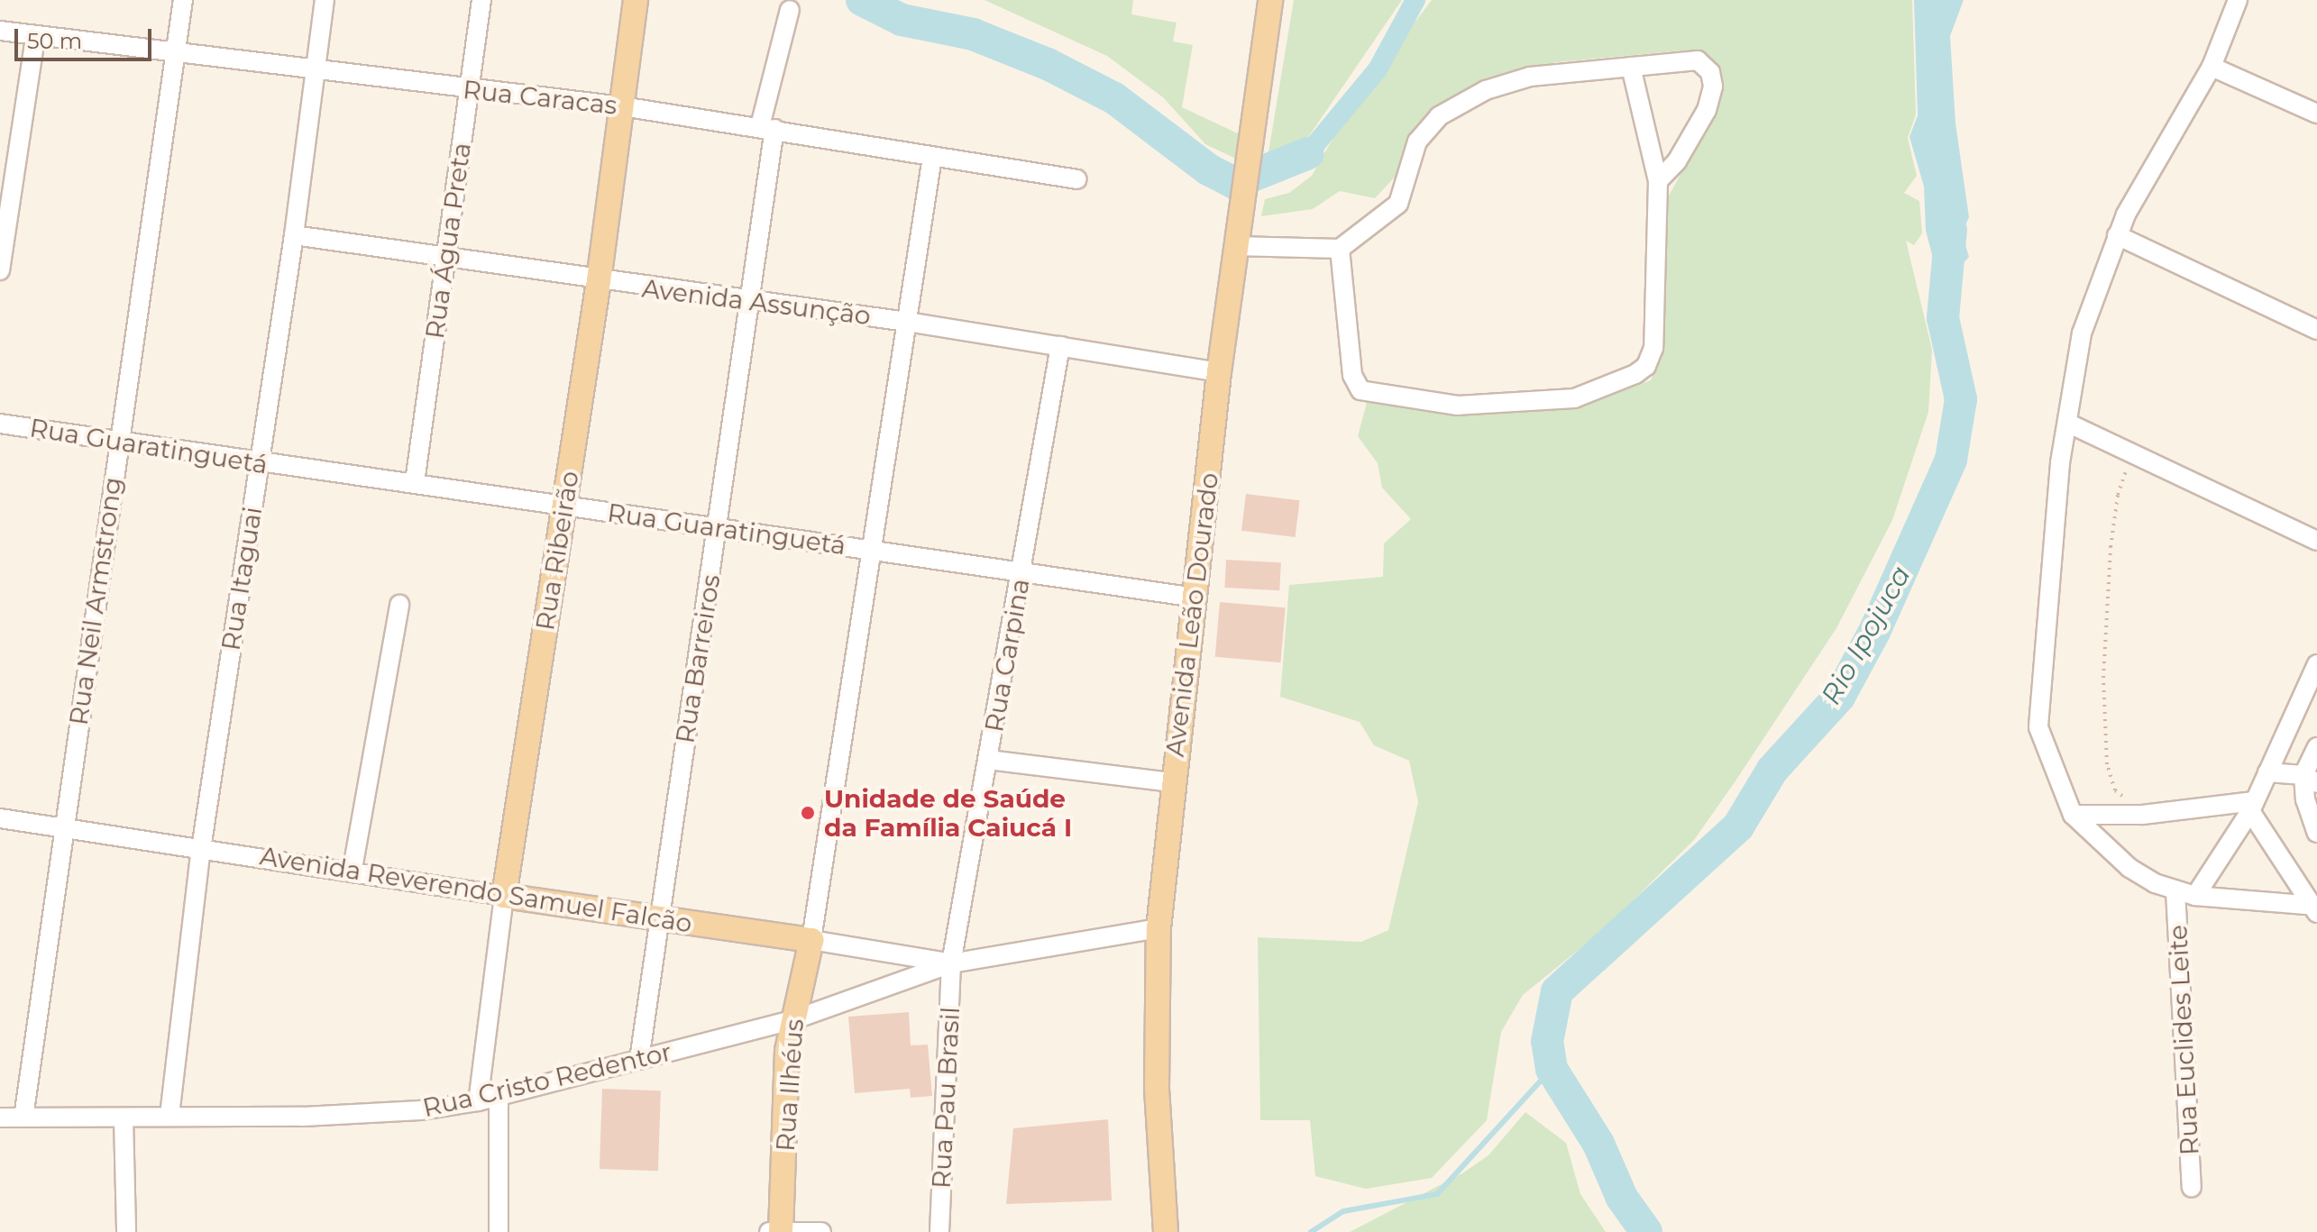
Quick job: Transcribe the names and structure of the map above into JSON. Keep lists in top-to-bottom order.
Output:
{
  "streets": {
    "main road": [
      "Rua Ribeirão",
      "Avenida Leão Dourado",
      "Avenida Reverendo Samuel Falcão",
      "Rua Ilhéus"
    ],
    "street": [
      "Rua Caracas",
      "Rua Água Preta",
      "Avenida Assunção",
      "Rua Guaratinguetá",
      "Rua Itaguai",
      "Rua Neil Armstrong",
      "Rua Carpina",
      "Rua Barreiros",
      "Rua Euclides Leite",
      "Rua Cristo Redentor",
      "Rua Pau Brasil"
    ]
  },
  "crossings": [
    ["Rua Caracas", "Rua Água Preta"],
    ["Rua Caracas", "Rua Ribeirão"],
    ["Rua Caracas", "Rua Itaguai"],
    ["Rua Caracas", "Rua Neil Armstrong"],
    ["Rua Caracas", "Rua Barreiros"],
    ["Rua Água Preta", "Avenida Assunção"],
    ["Rua Água Preta", "Rua Guaratinguetá"],
    ["Avenida Assunção", "Rua Ribeirão"],
    ["Avenida Assunção", "Rua Itaguai"],
    ["Avenida Assunção", "Avenida Leão Dourado"],
    ["Avenida Assunção", "Rua Carpina"],
    ["Avenida Assunção", "Rua Barreiros"],
    ["Rua Guaratinguetá", "Rua Ribeirão"],
    ["Rua Guaratinguetá", "Rua Itaguai"],
    ["Rua Guaratinguetá", "Rua Neil Armstrong"],
    ["Rua Guaratinguetá", "Avenida Leão Dourado"],
    ["Rua Guaratinguetá", "Rua Carpina"],
    ["Rua Guaratinguetá", "Rua Barreiros"],
    ["Rua Ribeirão", "Avenida Reverendo Samuel Falcão"],
    ["Rua Ribeirão", "Rua Cristo Redentor"],
    ["Rua Itaguai", "Avenida Reverendo Samuel Falcão"],
    ["Rua Itaguai", "Rua Cristo Redentor"],
    ["Rua Neil Armstrong", "Avenida Reverendo Samuel Falcão"],
    ["Rua Neil Armstrong", "Rua Cristo Redentor"],
    ["Rua Carpina", "Avenida Reverendo Samuel Falcão"],
    ["Rua Carpina", "Rua Cristo Redentor"],
    ["Rua Carpina", "Rua Pau Brasil"],
    ["Rua Barreiros", "Avenida Reverendo Samuel Falcão"],
    ["Rua Barreiros", "Rua Cristo Redentor"],
    ["Avenida Reverendo Samuel Falcão", "Rua Cristo Redentor"],
    ["Avenida Reverendo Samuel Falcão", "Rua Ilhéus"],
    ["Avenida Reverendo Samuel Falcão", "Rua Pau Brasil"],
    ["Rua Cristo Redentor", "Rua Ilhéus"],
    ["Rua Cristo Redentor", "Rua Pau Brasil"]
  ],
  "water": ["Rio Ipojuca"],
  "places": ["Unidade de Saúde da Família Caiucá I"],
  "scale_bar": "50 m"
}
